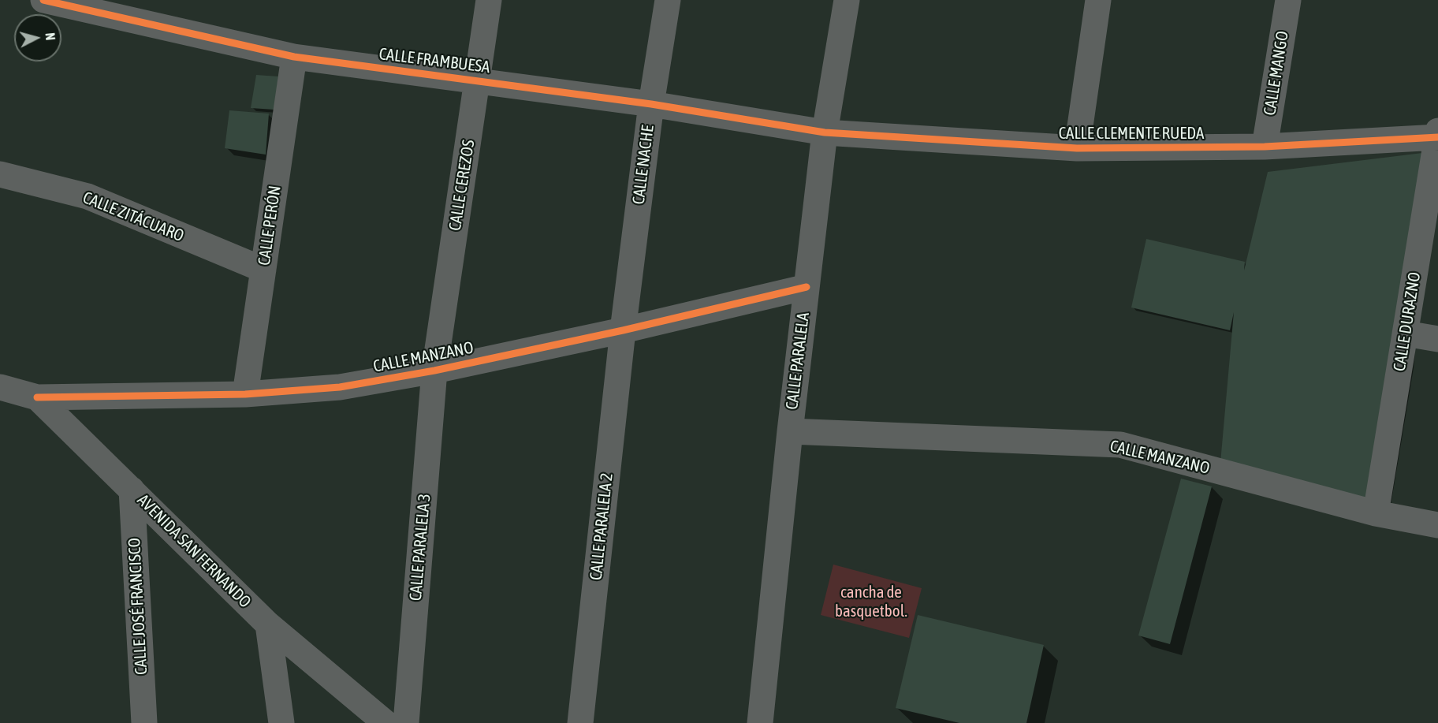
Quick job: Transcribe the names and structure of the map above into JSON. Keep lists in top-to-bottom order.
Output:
{
  "streets": {
    "street": [
      "CALLE FRAMBUESA",
      "CALLE MANGO",
      "CALLE CLEMENTE RUEDA",
      "CALLE NACHE",
      "CALLE CEREZOS",
      "CALLE ZITÁCUARO",
      "CALLE PERÓN",
      "CALLE DURAZNO",
      "CALLE MANZANO",
      "CALLE PARALELA",
      "CALLE PARALELA 2",
      "CALLE PARALELA 3",
      "AVENIDA SAN FERNANDO",
      "CALLE JOSÉ FRANCISCO"
    ]
  },
  "crossings": [
    ["CALLE FRAMBUESA", "CALLE CLEMENTE RUEDA"],
    ["CALLE FRAMBUESA", "CALLE NACHE"],
    ["CALLE FRAMBUESA", "CALLE CEREZOS"],
    ["CALLE FRAMBUESA", "CALLE PERÓN"],
    ["CALLE FRAMBUESA", "CALLE PARALELA"],
    ["CALLE MANGO", "CALLE CLEMENTE RUEDA"],
    ["CALLE CLEMENTE RUEDA", "CALLE DURAZNO"],
    ["CALLE CLEMENTE RUEDA", "CALLE PARALELA"],
    ["CALLE NACHE", "CALLE MANZANO"],
    ["CALLE NACHE", "CALLE PARALELA 2"],
    ["CALLE CEREZOS", "CALLE MANZANO"],
    ["CALLE CEREZOS", "CALLE PARALELA 3"],
    ["CALLE ZITÁCUARO", "CALLE PERÓN"],
    ["CALLE PERÓN", "CALLE MANZANO"],
    ["CALLE DURAZNO", "CALLE MANZANO"],
    ["CALLE MANZANO", "CALLE PARALELA"],
    ["CALLE MANZANO", "CALLE PARALELA 2"],
    ["CALLE MANZANO", "CALLE PARALELA 3"],
    ["CALLE MANZANO", "AVENIDA SAN FERNANDO"],
    ["AVENIDA SAN FERNANDO", "CALLE JOSÉ FRANCISCO"]
  ],
  "parks": ["cancha de basquetbol."],
  "north": "right"
}
